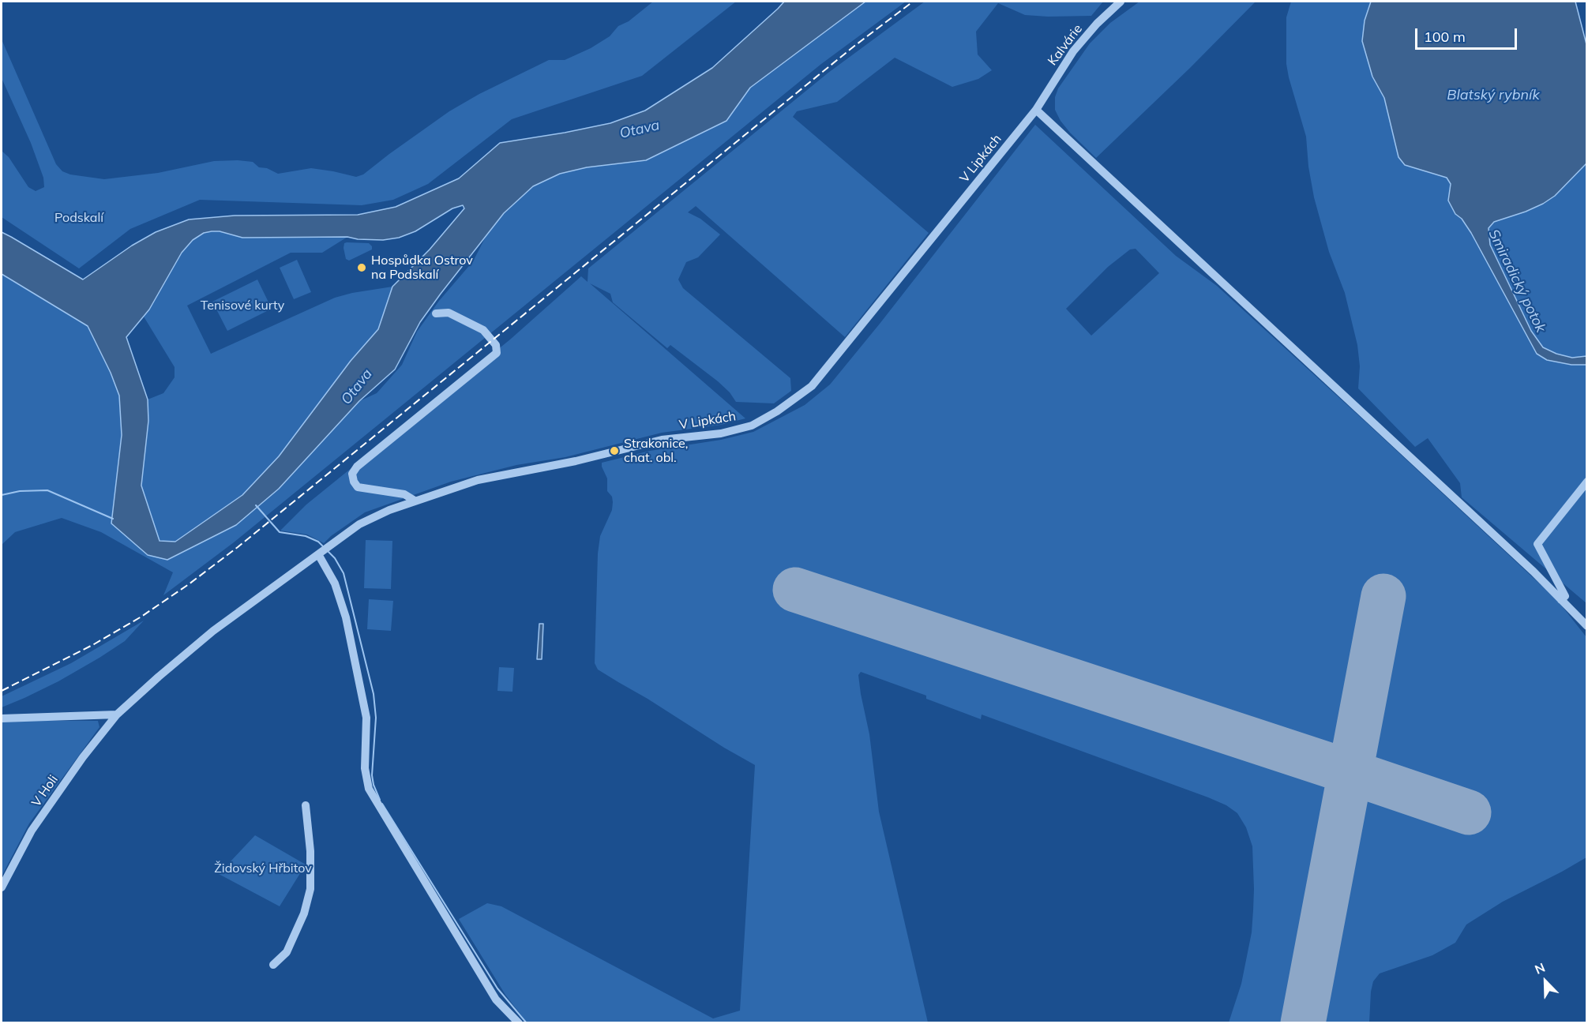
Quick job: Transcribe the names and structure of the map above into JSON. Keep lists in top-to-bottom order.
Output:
{
  "streets": {
    "street": ["Kalvárie", "V Lipkách", "V Holi"]
  },
  "crossings": [
    ["Kalvárie", "V Lipkách"],
    ["V Lipkách", "V Holi"]
  ],
  "water": ["Blatský rybník", "Otava", "Smiradický potok"],
  "parks": ["Podskalí", "Tenisové kurty", "Židovský Hřbitov"],
  "places": ["Hospůdka Ostrov na Podskalí", "Strakonice, chat. obl."],
  "scale_bar": "100 m",
  "north": "top left"
}
